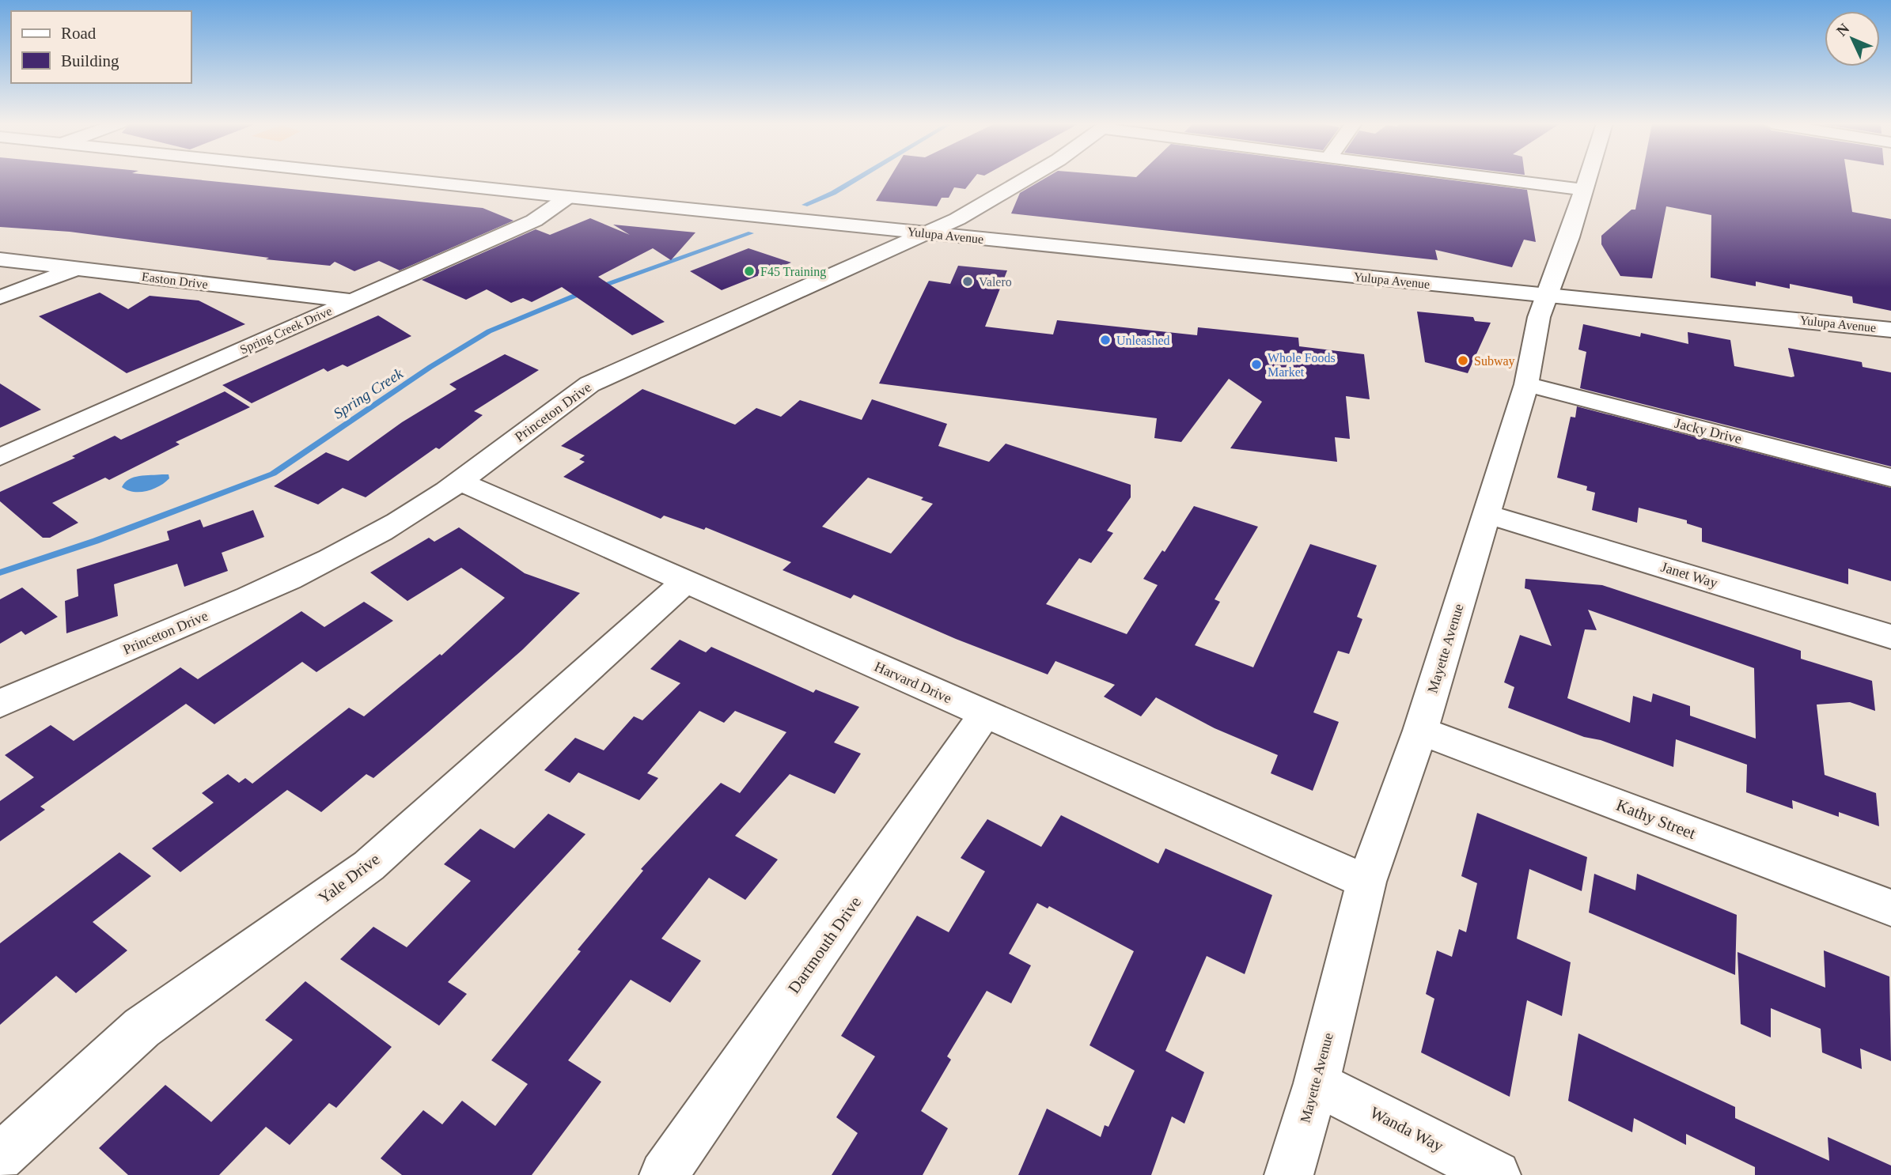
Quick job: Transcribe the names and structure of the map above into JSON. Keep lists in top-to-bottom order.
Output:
{
  "streets": {
    "street": [
      "Yulupa Avenue",
      "Easton Drive",
      "Spring Creek Drive",
      "Princeton Drive",
      "Jacky Drive",
      "Janet Way",
      "Mayette Avenue",
      "Harvard Drive",
      "Kathy Street",
      "Yale Drive",
      "Dartmouth Drive",
      "Wanda Way"
    ]
  },
  "crossings": [
    ["Yulupa Avenue", "Spring Creek Drive"],
    ["Yulupa Avenue", "Princeton Drive"],
    ["Yulupa Avenue", "Mayette Avenue"],
    ["Easton Drive", "Spring Creek Drive"],
    ["Princeton Drive", "Harvard Drive"],
    ["Jacky Drive", "Mayette Avenue"],
    ["Janet Way", "Mayette Avenue"],
    ["Mayette Avenue", "Harvard Drive"],
    ["Mayette Avenue", "Kathy Street"],
    ["Mayette Avenue", "Wanda Way"],
    ["Harvard Drive", "Yale Drive"],
    ["Harvard Drive", "Dartmouth Drive"]
  ],
  "water": ["Spring Creek"],
  "places": [
    "F45 Training",
    "Valero",
    "Unleashed",
    "Subway",
    "Whole Foods Market"
  ],
  "legend": ["Road", "Building"],
  "north": "top left"
}
